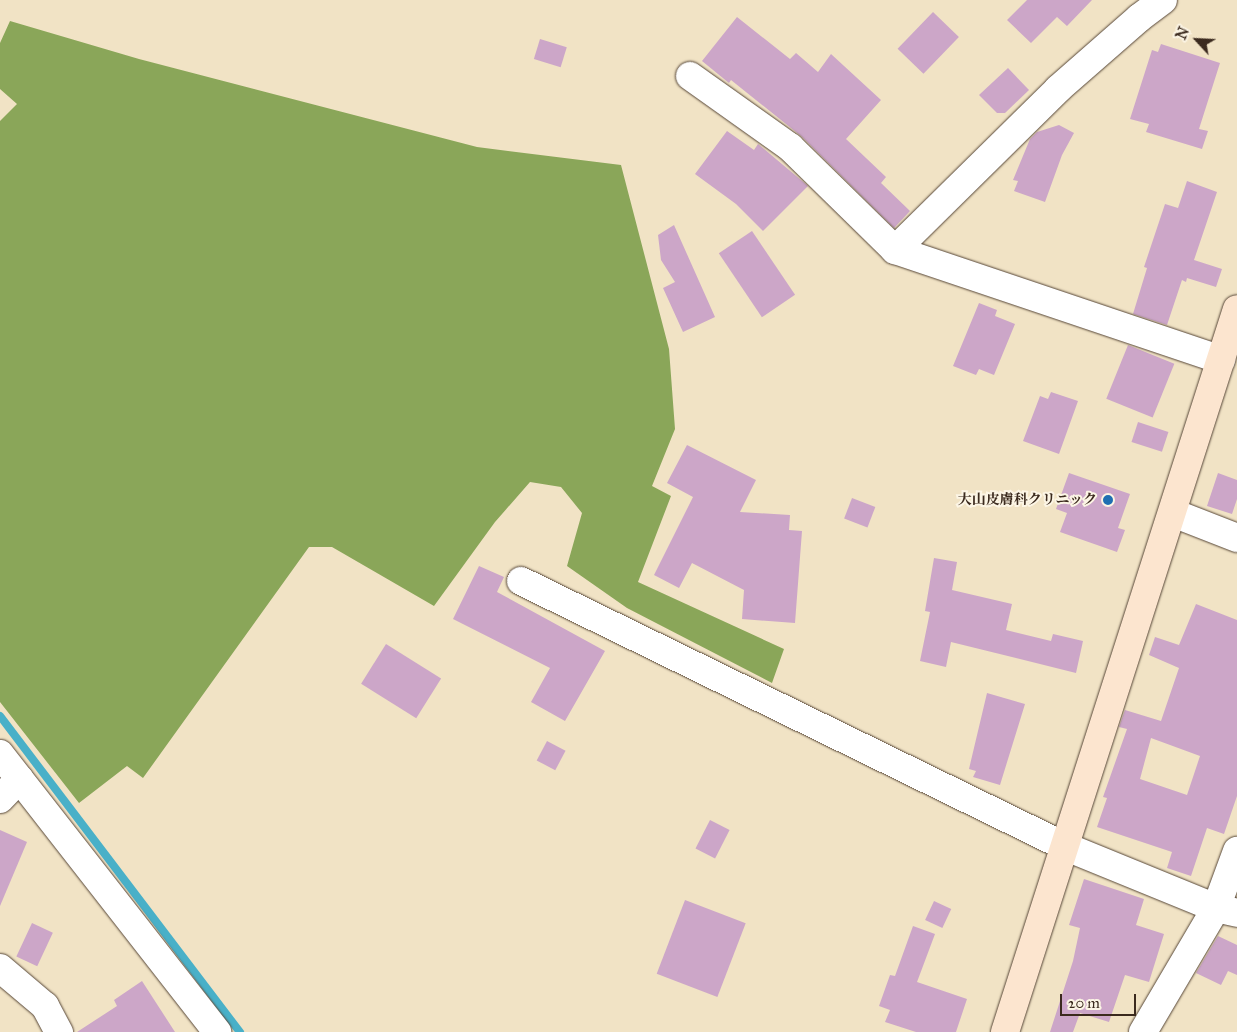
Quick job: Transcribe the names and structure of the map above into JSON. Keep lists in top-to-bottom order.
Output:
{
  "places": ["大山皮膚科クリニック"],
  "scale_bar": "20 m",
  "north": "top left"
}
